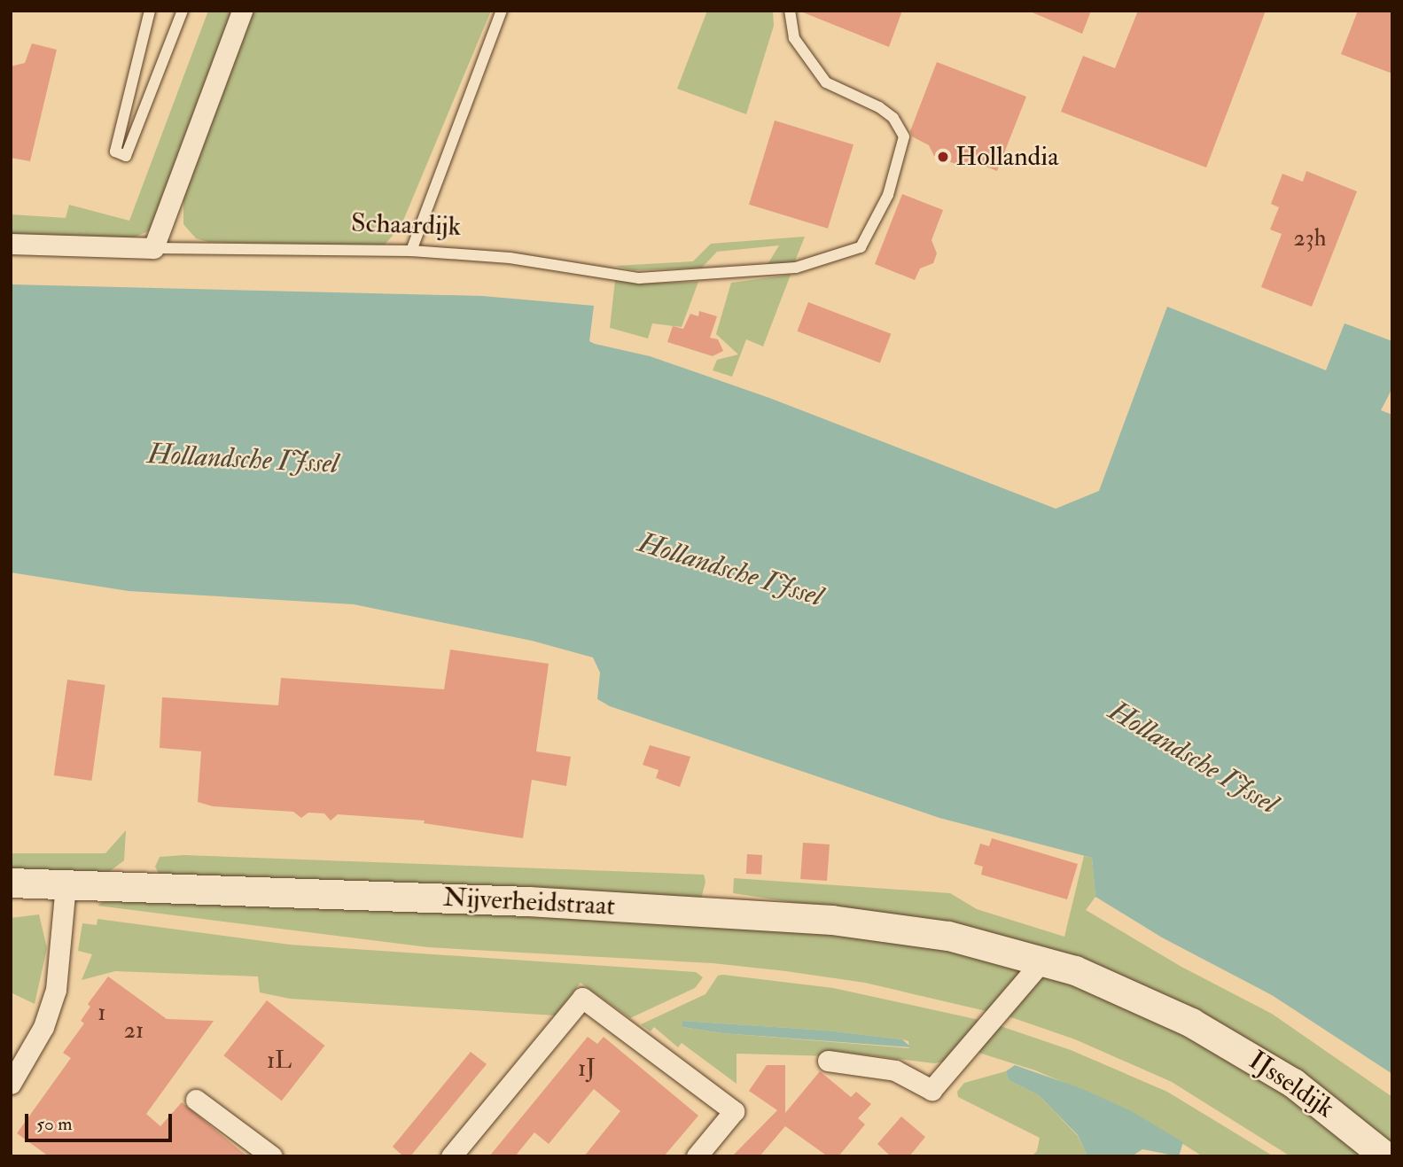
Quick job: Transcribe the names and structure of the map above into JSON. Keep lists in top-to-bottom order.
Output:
{
  "streets": {
    "street": ["Schaardijk", "Nijverheidstraat", "IJsseldijk"]
  },
  "crossings": [
    ["Nijverheidstraat", "IJsseldijk"]
  ],
  "water": ["Hollandsche IJssel"],
  "places": ["Hollandia"],
  "house_numbers": [
    "23h",
    "1",
    "21",
    "1L",
    "1J"
  ],
  "scale_bar": "50 m"
}
